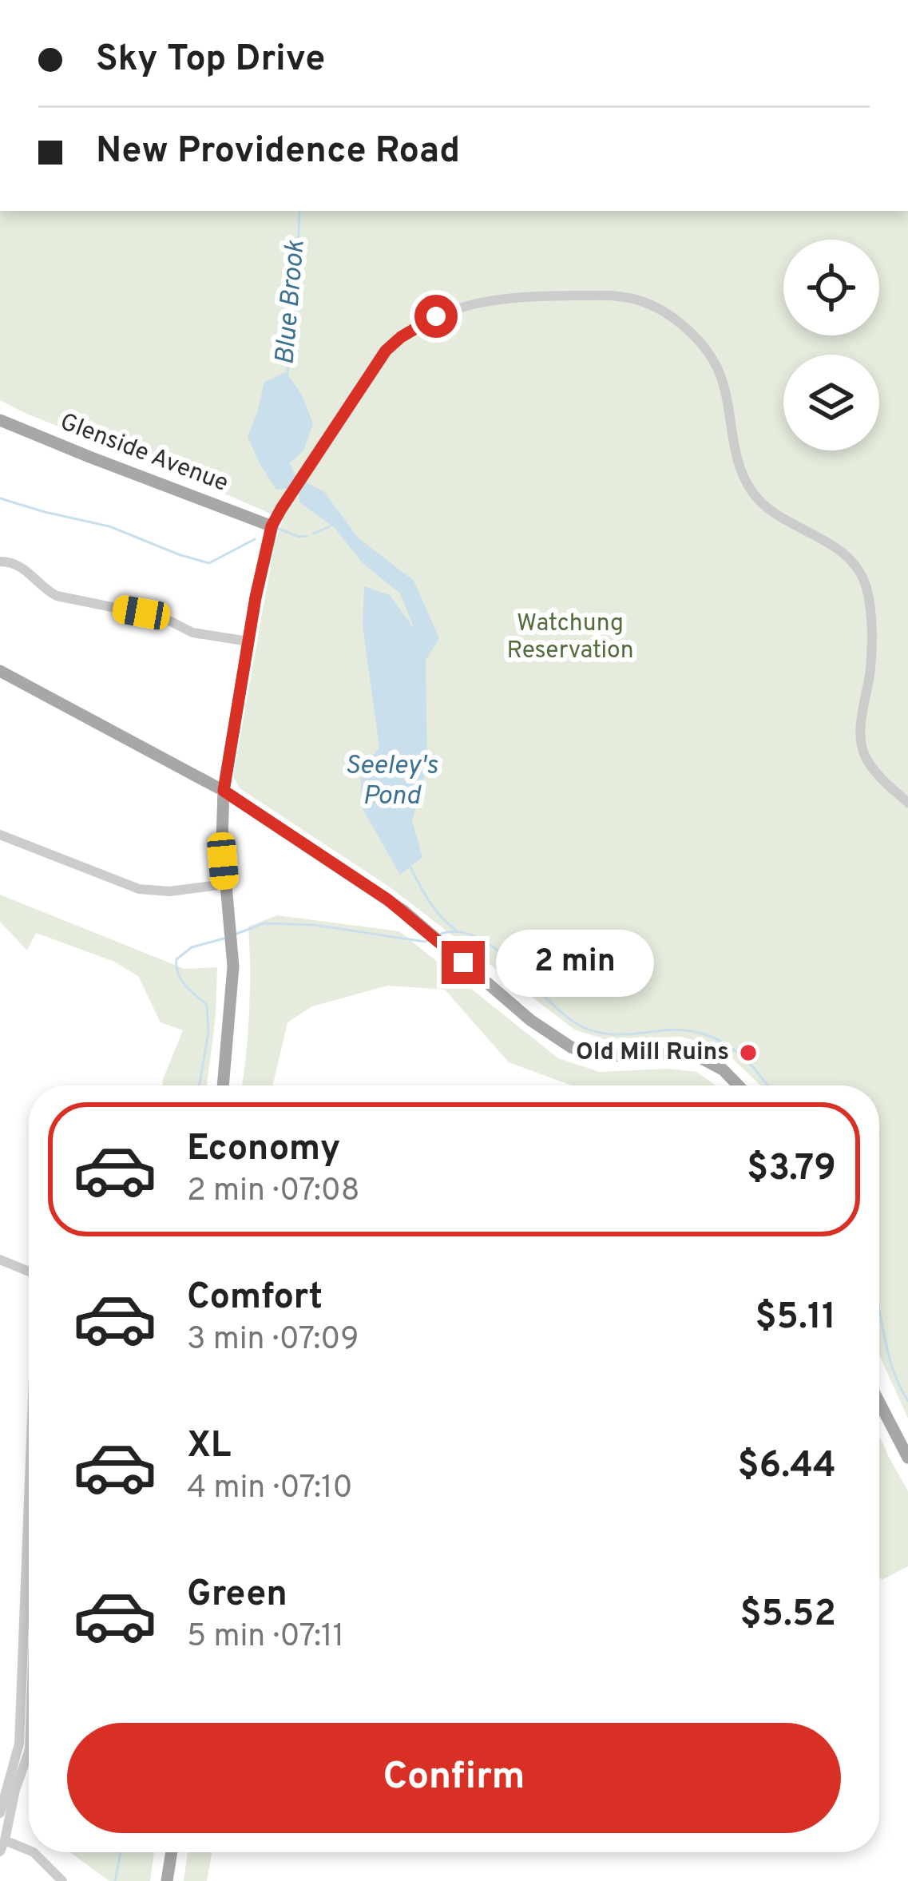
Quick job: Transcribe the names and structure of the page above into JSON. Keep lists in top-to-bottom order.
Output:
{
  "streets": {
    "main road": ["Glenside Avenue"]
  },
  "water": ["Blue Brook", "Seeley's Pond"],
  "parks": ["Watchung Reservation"],
  "places": ["Old Mill Ruins"],
  "page": {
    "banner": ["Sky Top Drive", "New Providence Road"],
    "bubble": "2 min",
    "list": [
      {
        "name": "Economy",
        "note": "2 min · 07:08",
        "value": "$3.79"
      },
      {
        "name": "Comfort",
        "note": "3 min · 07:09",
        "value": "$5.11"
      },
      {
        "name": "XL",
        "note": "4 min · 07:10",
        "value": "$6.44"
      },
      {
        "name": "Green",
        "note": "5 min · 07:11",
        "value": "$5.52"
      }
    ],
    "buttons": "Confirm"
  }
}
